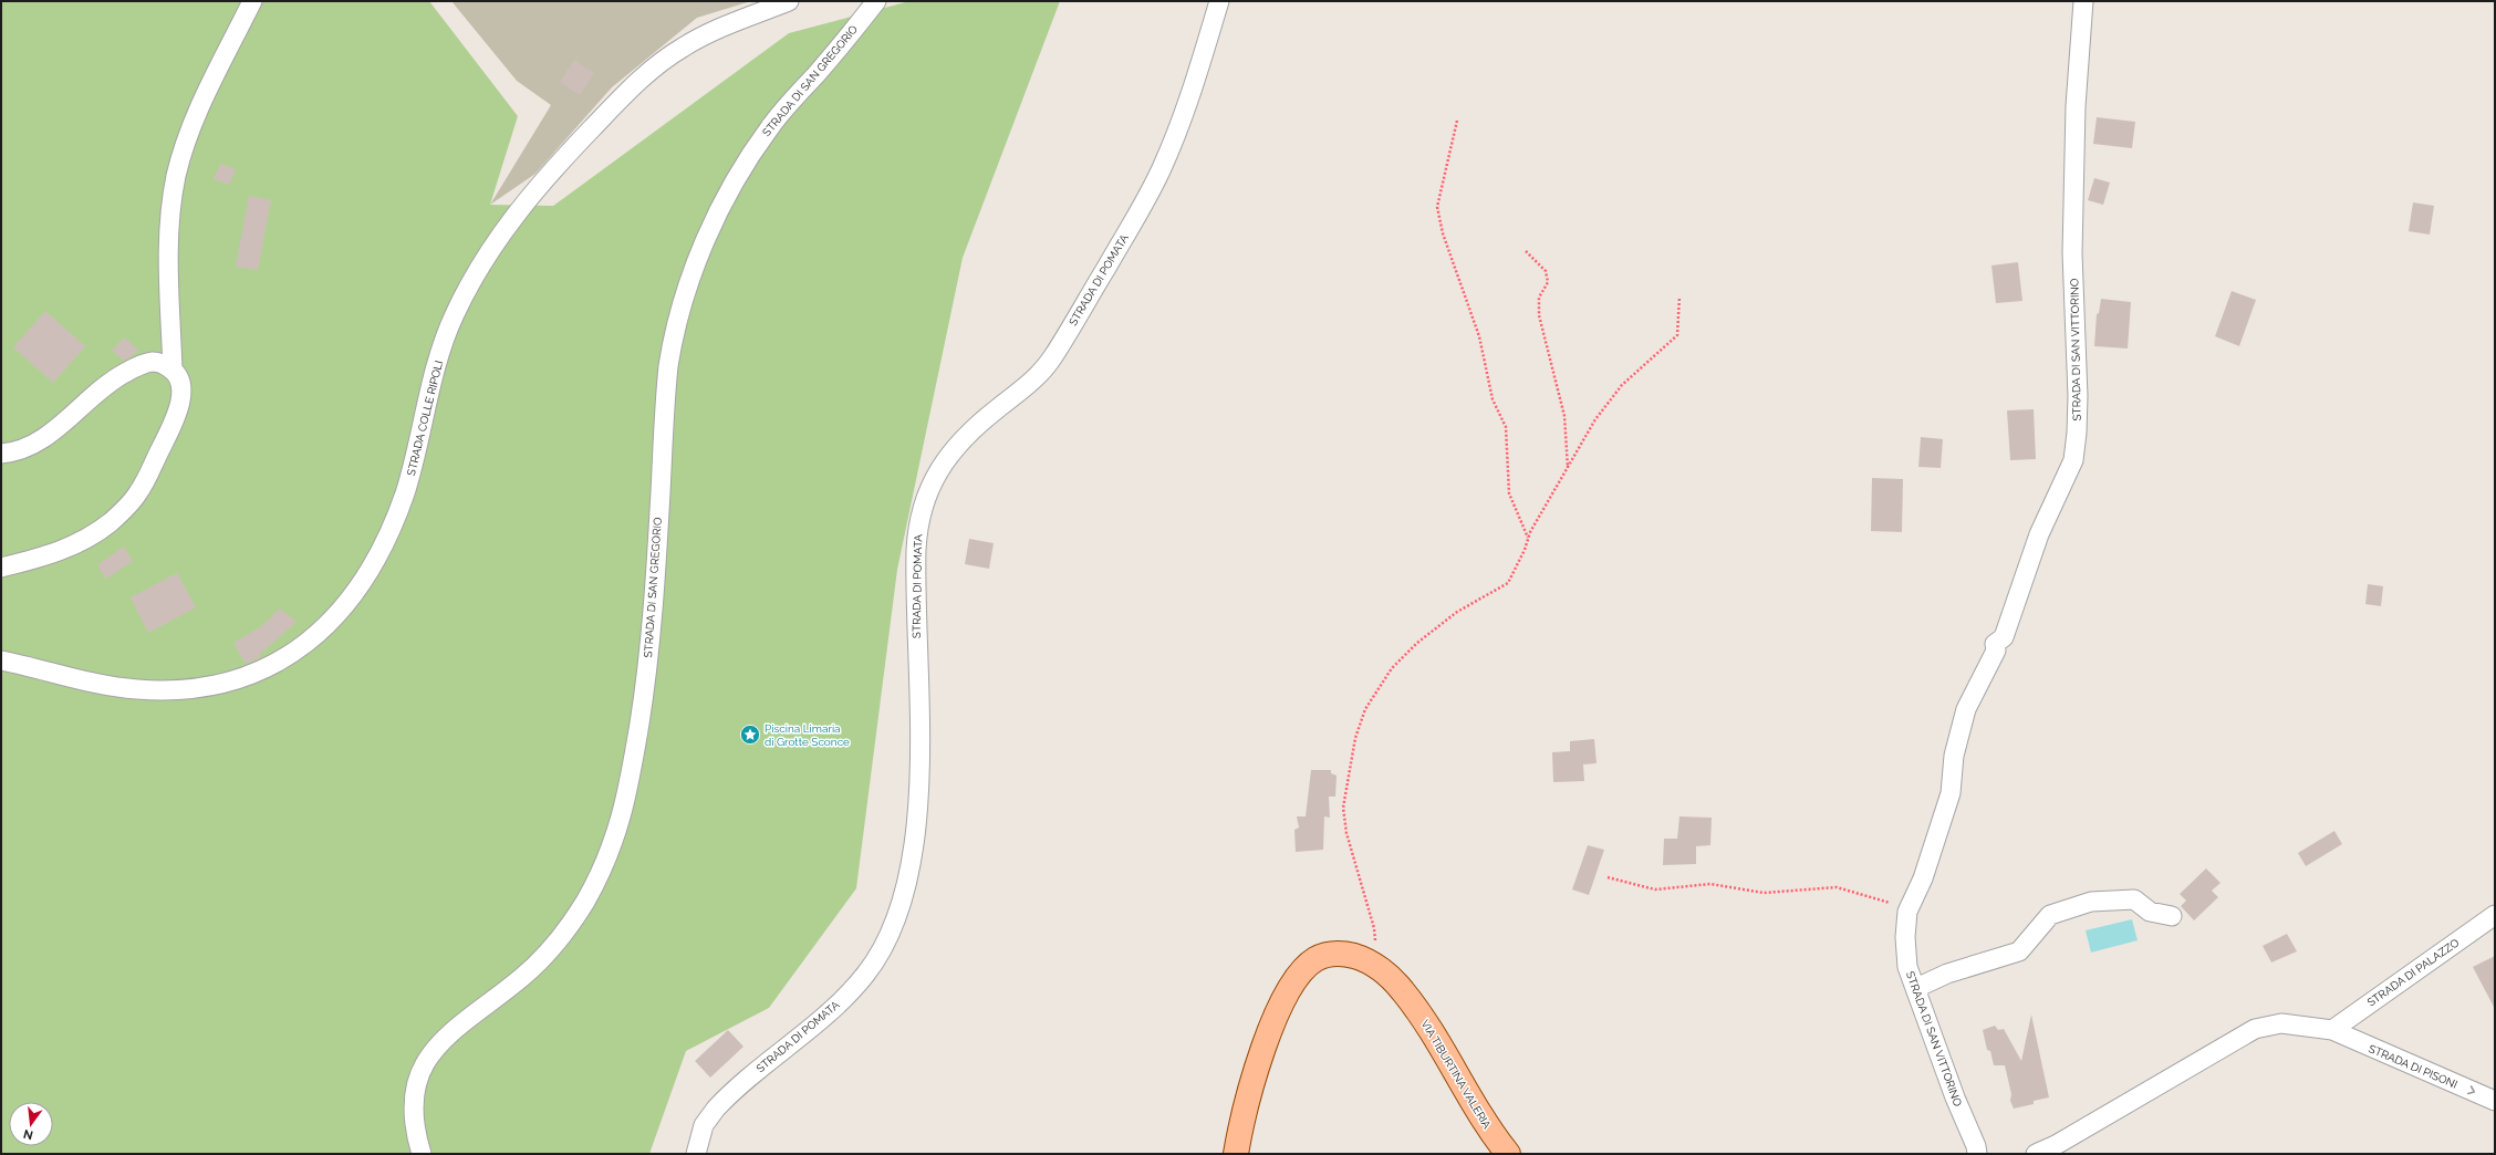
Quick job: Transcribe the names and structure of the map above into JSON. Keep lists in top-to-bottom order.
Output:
{
  "streets": {
    "main road": ["VIA TIBURTINA VALERIA"],
    "street": [
      "STRADA DI SAN GREGORIO",
      "STRADA DI POMATA",
      "STRADA DI SAN VITTORINO",
      "STRADA COLLE RIPOLI",
      "STRADA DI PALAZZO",
      "STRADA DI PISONI"
    ]
  },
  "crossings": [
    ["STRADA DI PALAZZO", "STRADA DI PISONI"]
  ],
  "places": {
    "place": ["Piscina Limaria di Grotte Sconce"]
  },
  "north": "bottom"
}
